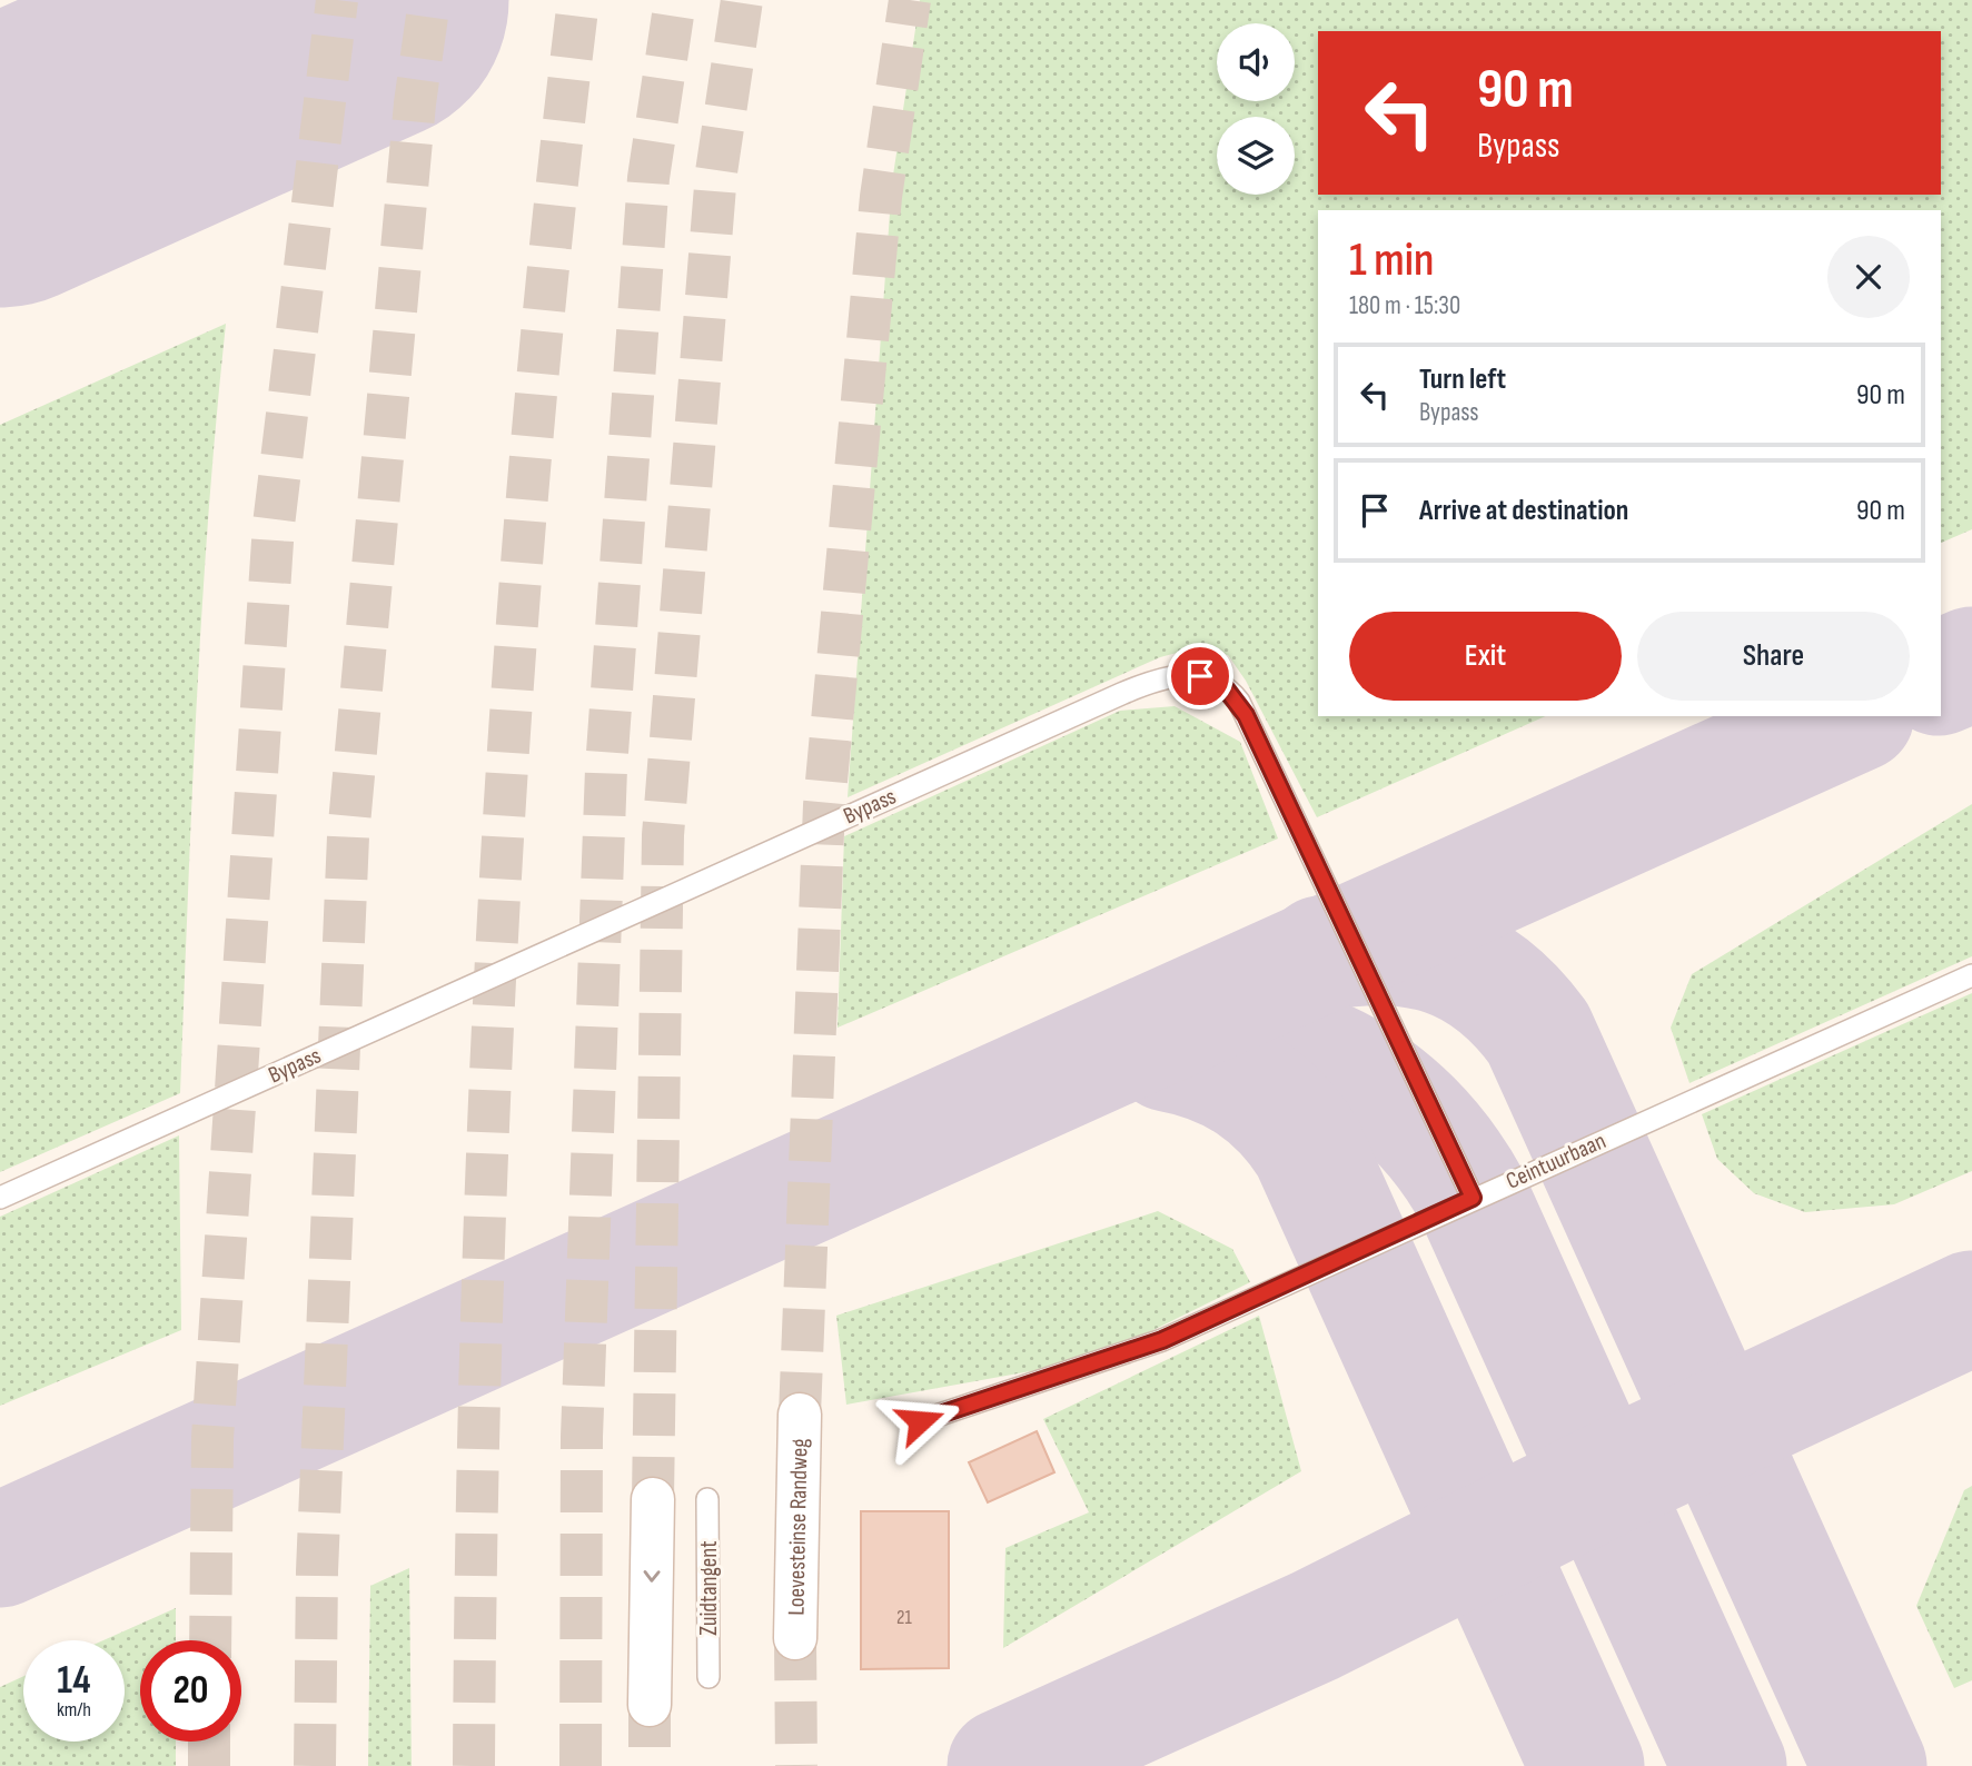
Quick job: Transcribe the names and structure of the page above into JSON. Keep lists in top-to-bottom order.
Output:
{
  "streets": {
    "street": ["Loevesteinse Randweg"],
    "lane": ["Bypass", "Ceintuurbaan", "Zuidtangent"]
  },
  "crossings": [
    ["Bypass", "Ceintuurbaan"]
  ],
  "house_numbers": ["21"],
  "page": {
    "turn": ["90 m", "Bypass"],
    "heading": ["1 min", "180 m · 15:30"],
    "list": [
      {
        "name": "Turn left",
        "note": "Bypass",
        "value": "90 m"
      },
      {
        "name": "Arrive at destination",
        "value": "90 m"
      }
    ],
    "buttons": ["Exit", "Share"],
    "speed": "14 km/h",
    "limit": "20"
  }
}
